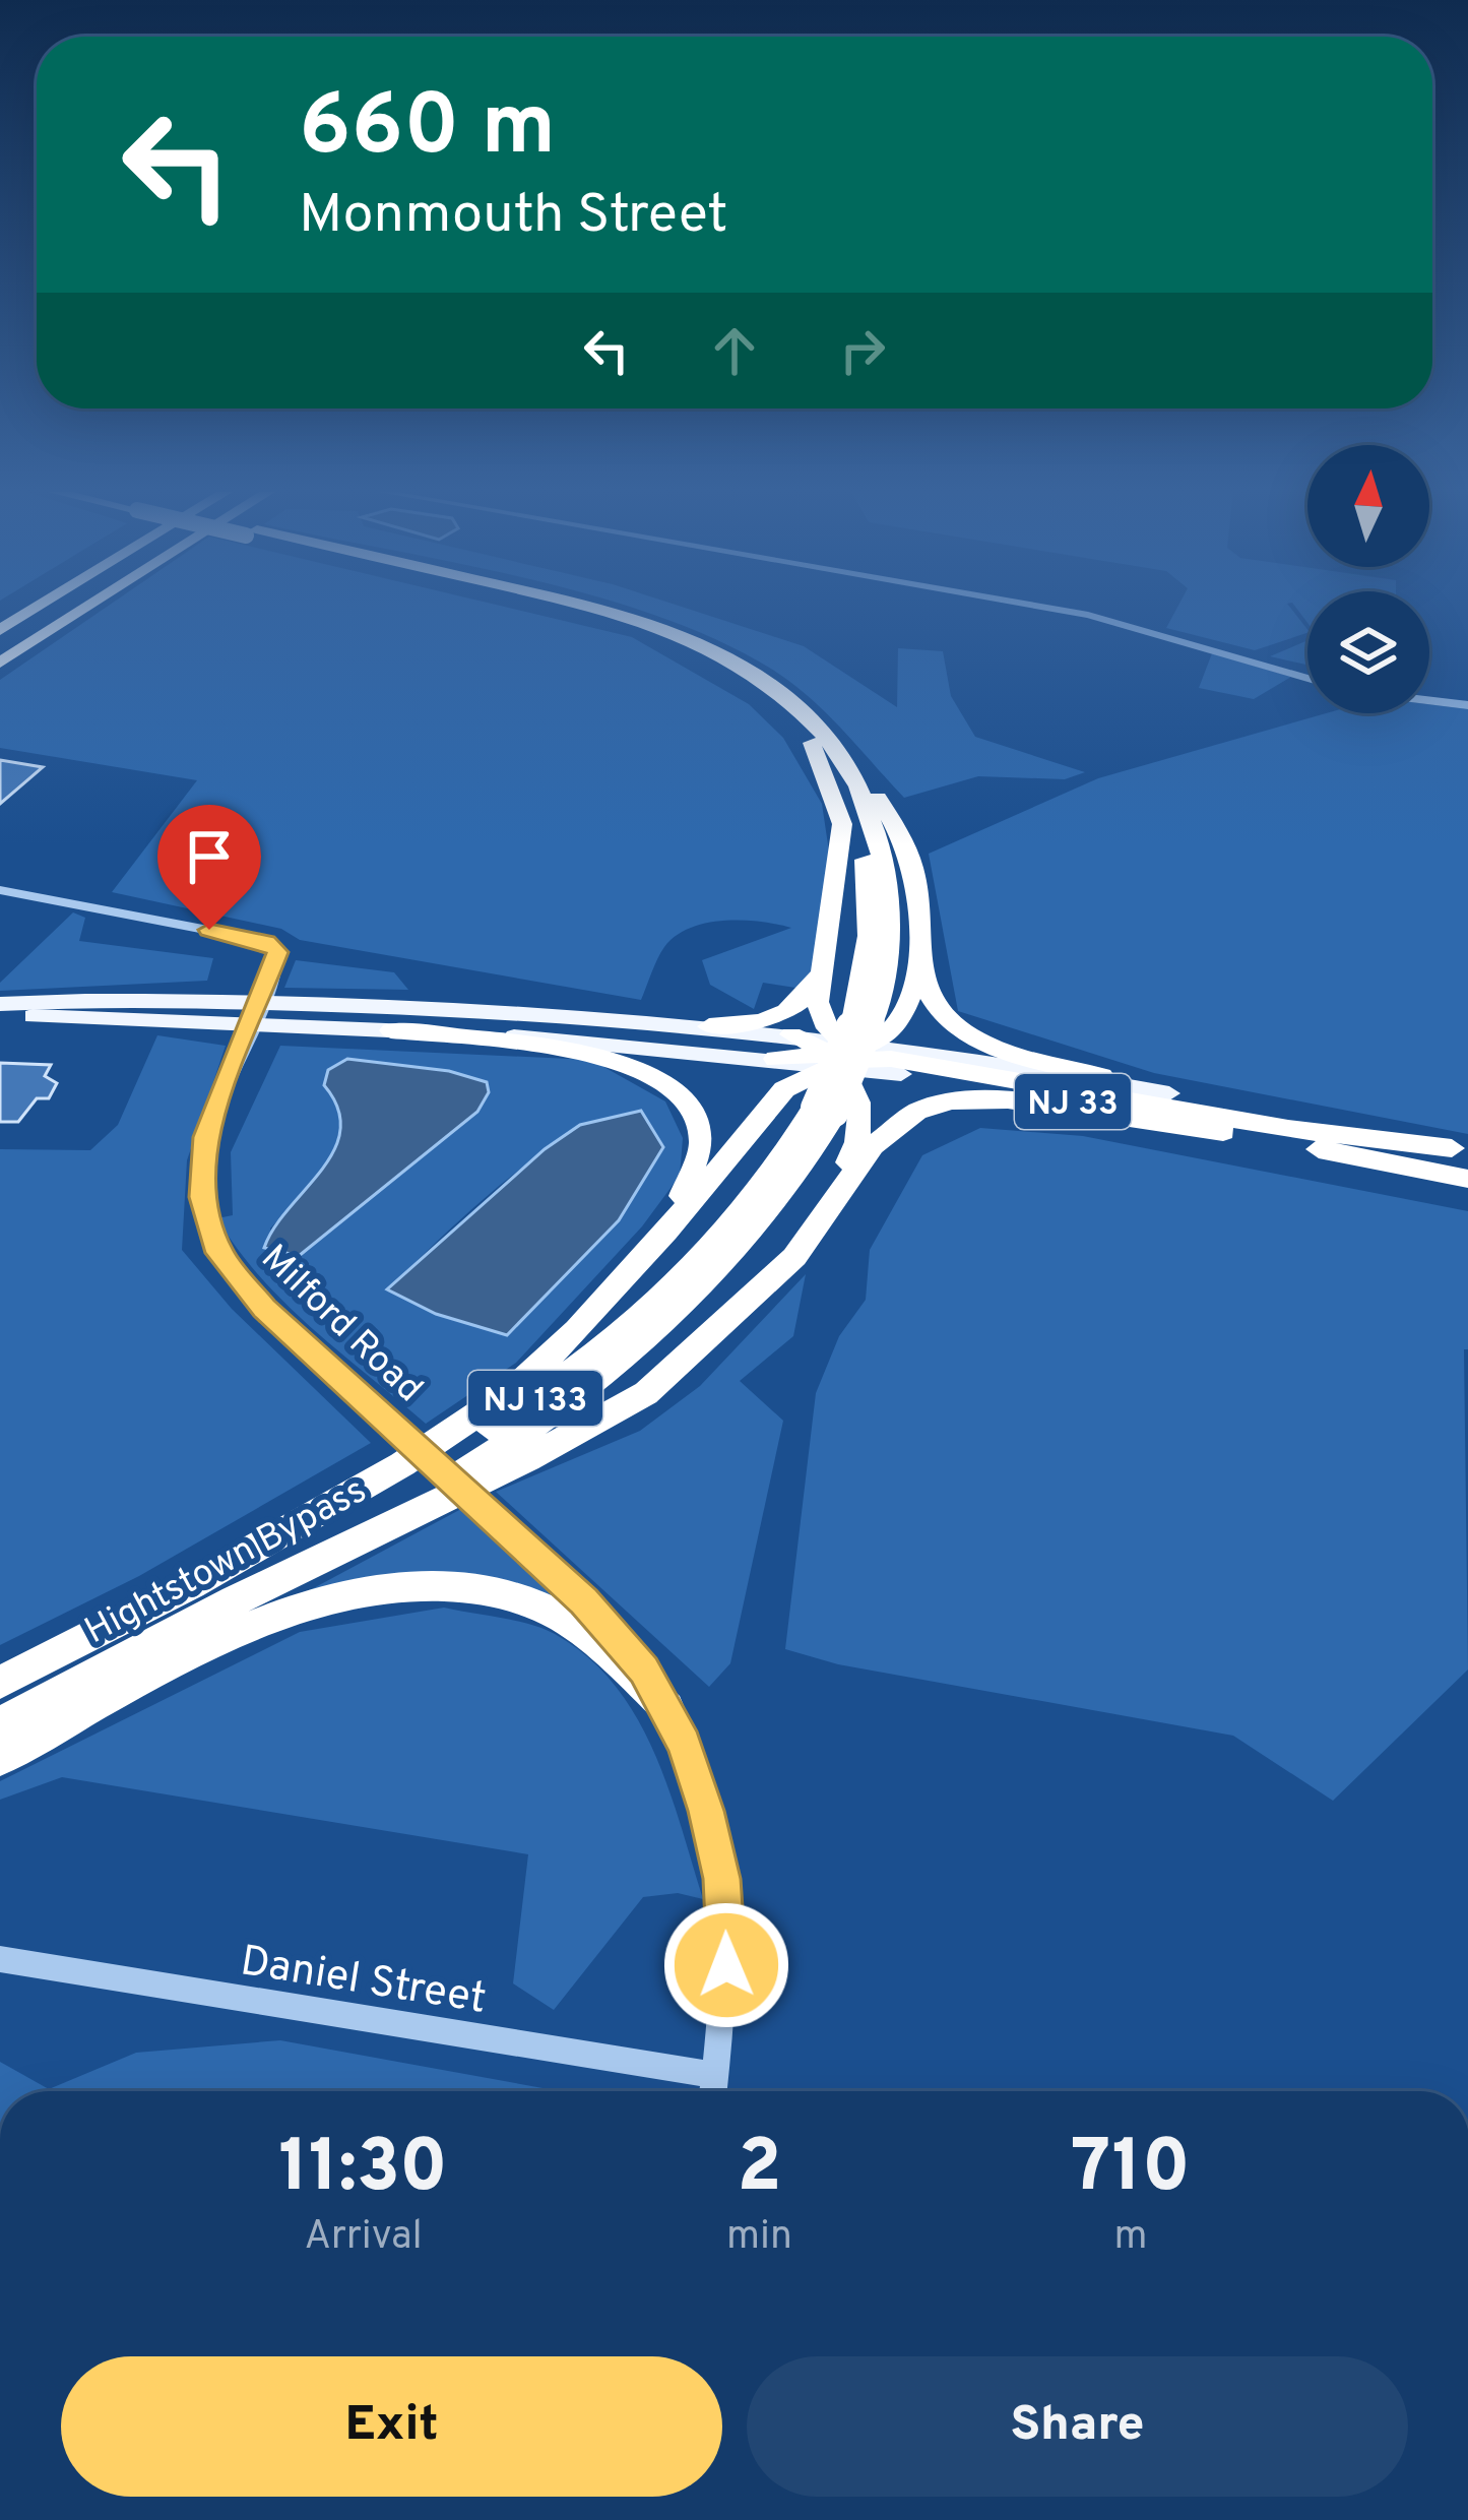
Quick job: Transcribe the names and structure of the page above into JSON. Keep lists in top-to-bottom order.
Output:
{
  "streets": {
    "highway": ["NJ 33", "NJ 133", "Hightstown Bypass"],
    "street": ["Milford Road", "Daniel Street"]
  },
  "crossings": [
    ["NJ 33", "Hightstown Bypass"],
    ["Milford Road", "Daniel Street"]
  ],
  "north": "top",
  "page": {
    "turn": ["660 m", "Monmouth Street"],
    "eta": [
      "11:30",
      "Arrival",
      "2",
      "min",
      "710",
      "m"
    ],
    "buttons": ["Exit", "Share"]
  }
}
